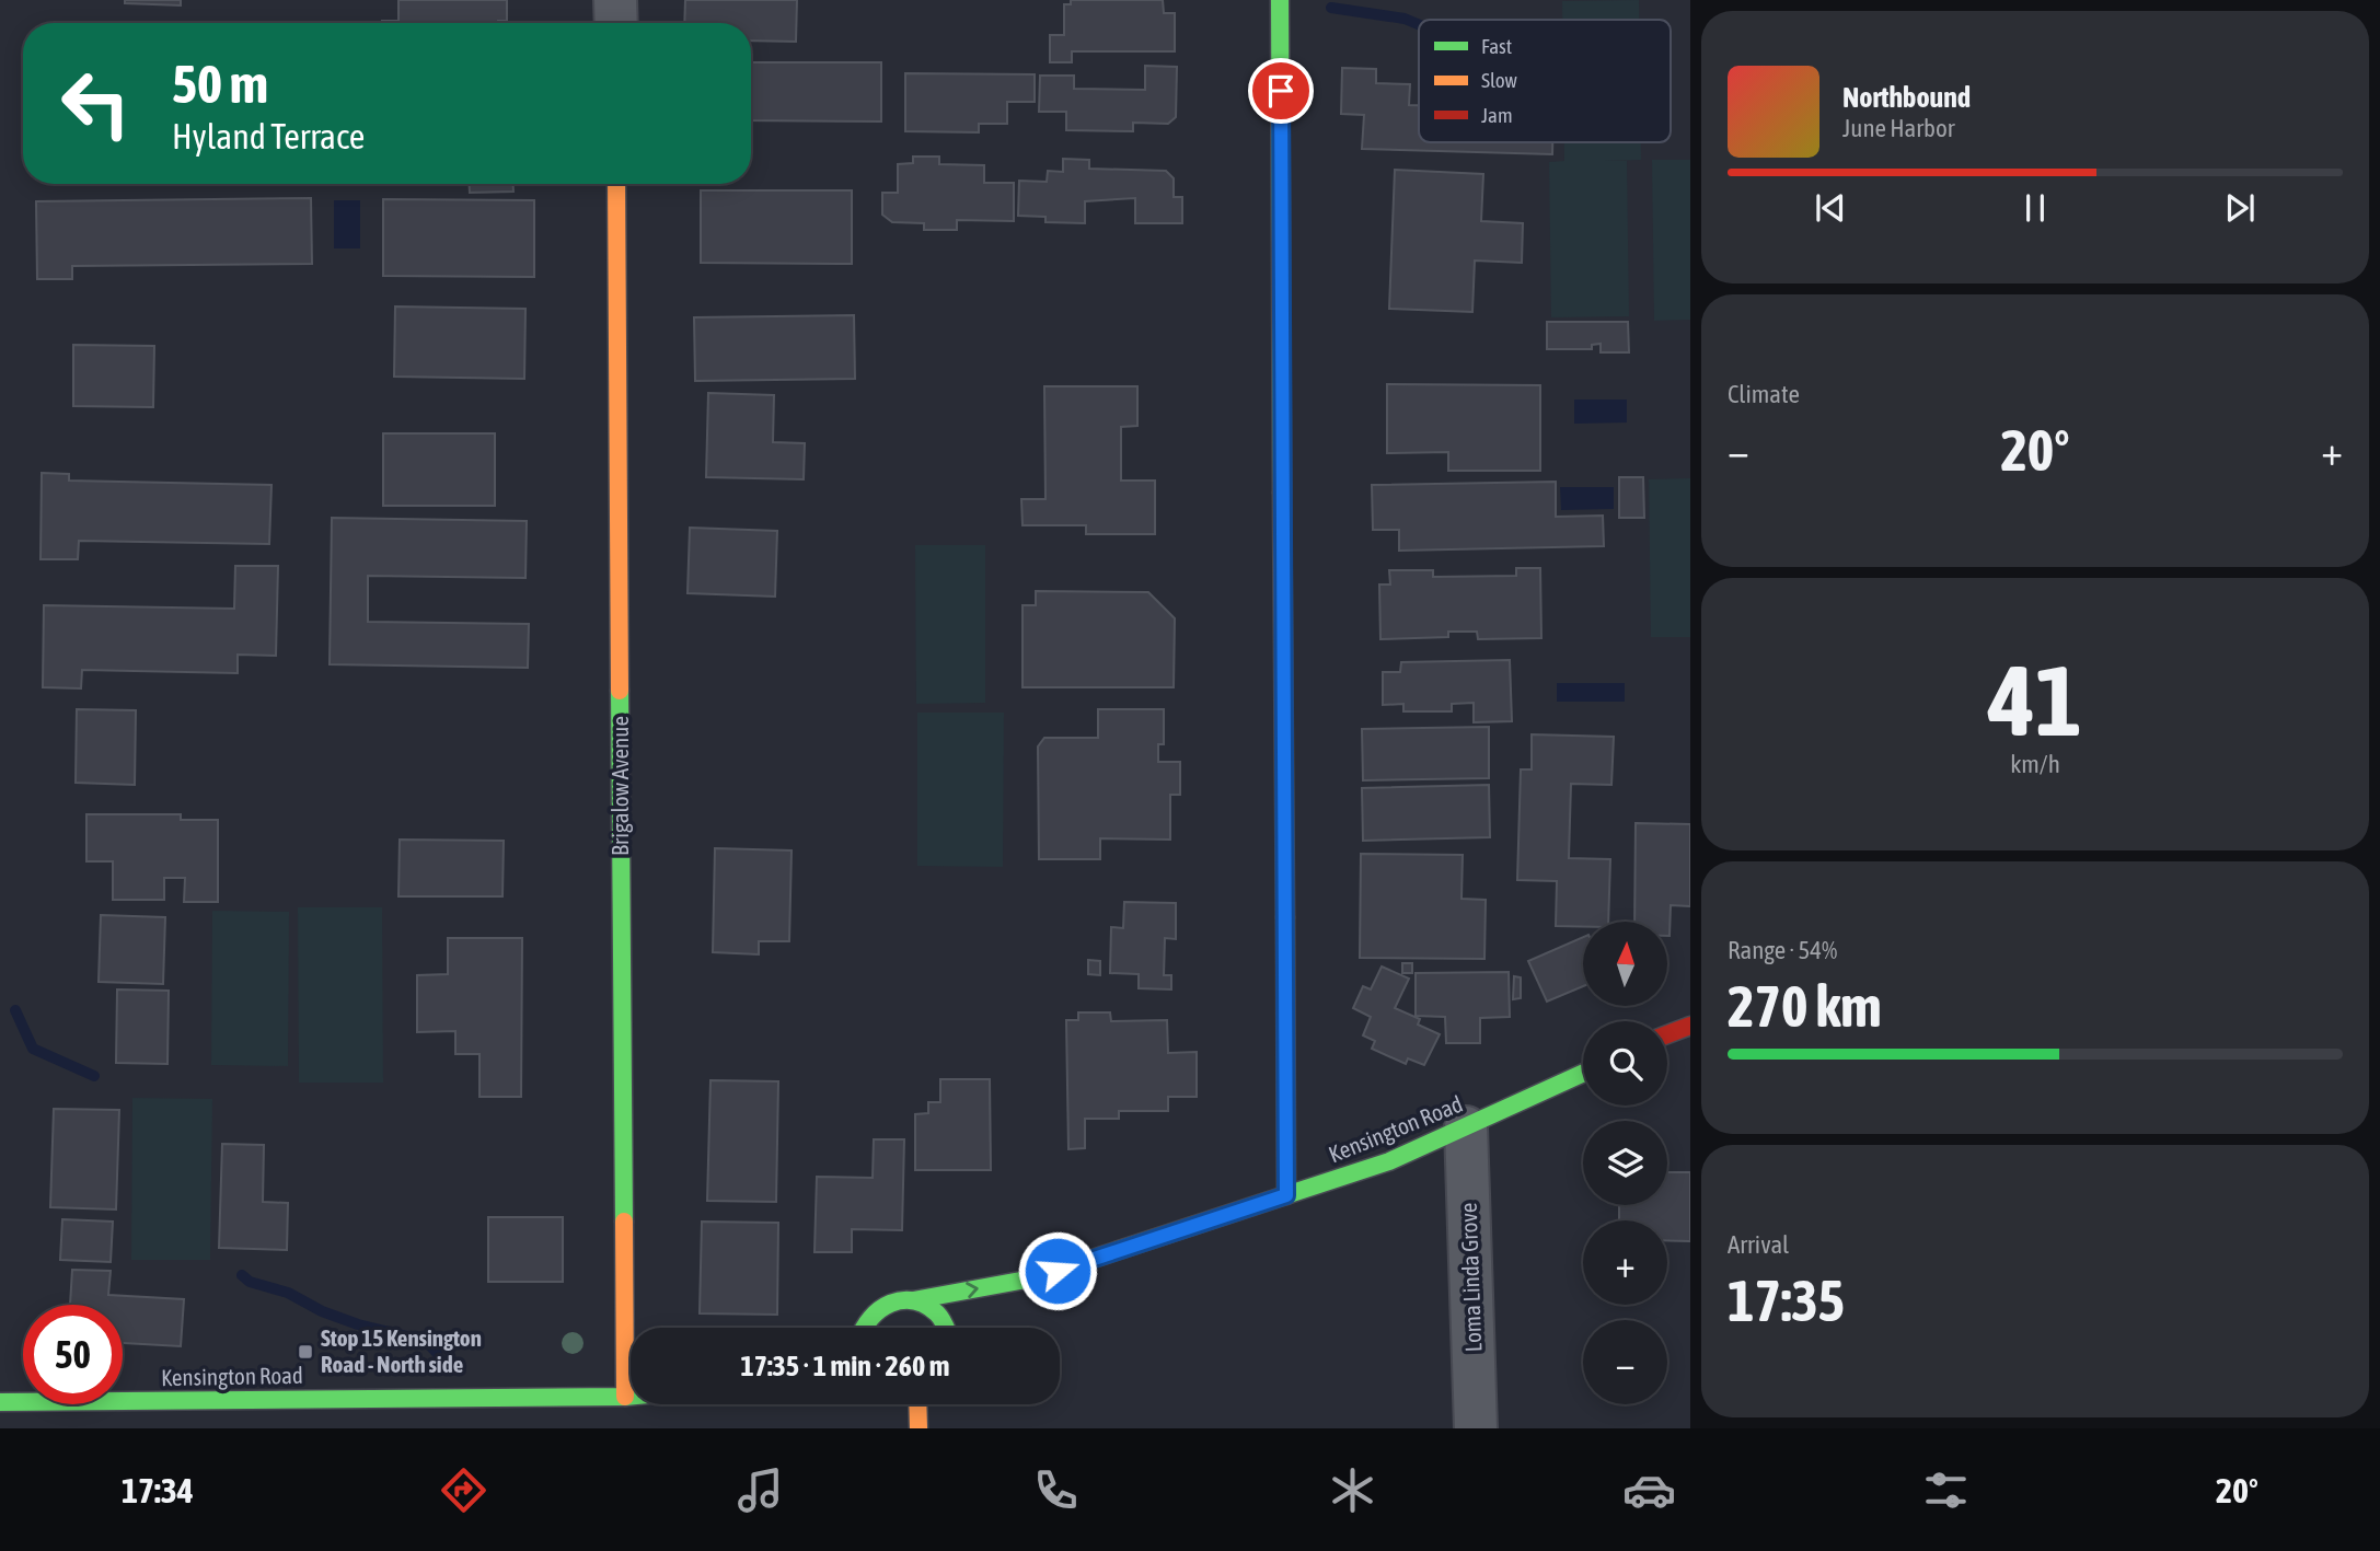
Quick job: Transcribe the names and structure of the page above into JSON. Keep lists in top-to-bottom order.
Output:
{
  "streets": {
    "street": ["Brigalow Avenue", "Kensington Road", "Loma Linda Grove"]
  },
  "crossings": [
    ["Brigalow Avenue", "Kensington Road"],
    ["Kensington Road", "Loma Linda Grove"]
  ],
  "places": {
    "transit": ["Stop 15 Kensington Road - North side"]
  },
  "legend": ["Fast", "Slow", "Jam"],
  "north": "top",
  "page": {
    "turn": ["50 m", "Hyland Terrace"],
    "song": ["Northbound", "June Harbor"],
    "tile": [
      "Climate",
      ["41", "km/h"],
      ["Range · 54%", "270 km"],
      ["Arrival", "17:35"]
    ],
    "heat": ["−", "20°", "+"],
    "map_buttons": ["+", "−"],
    "limit": "50",
    "trip": "17:35 · 1 min · 260 m",
    "tabs": ["17:34", "20°"]
  }
}
